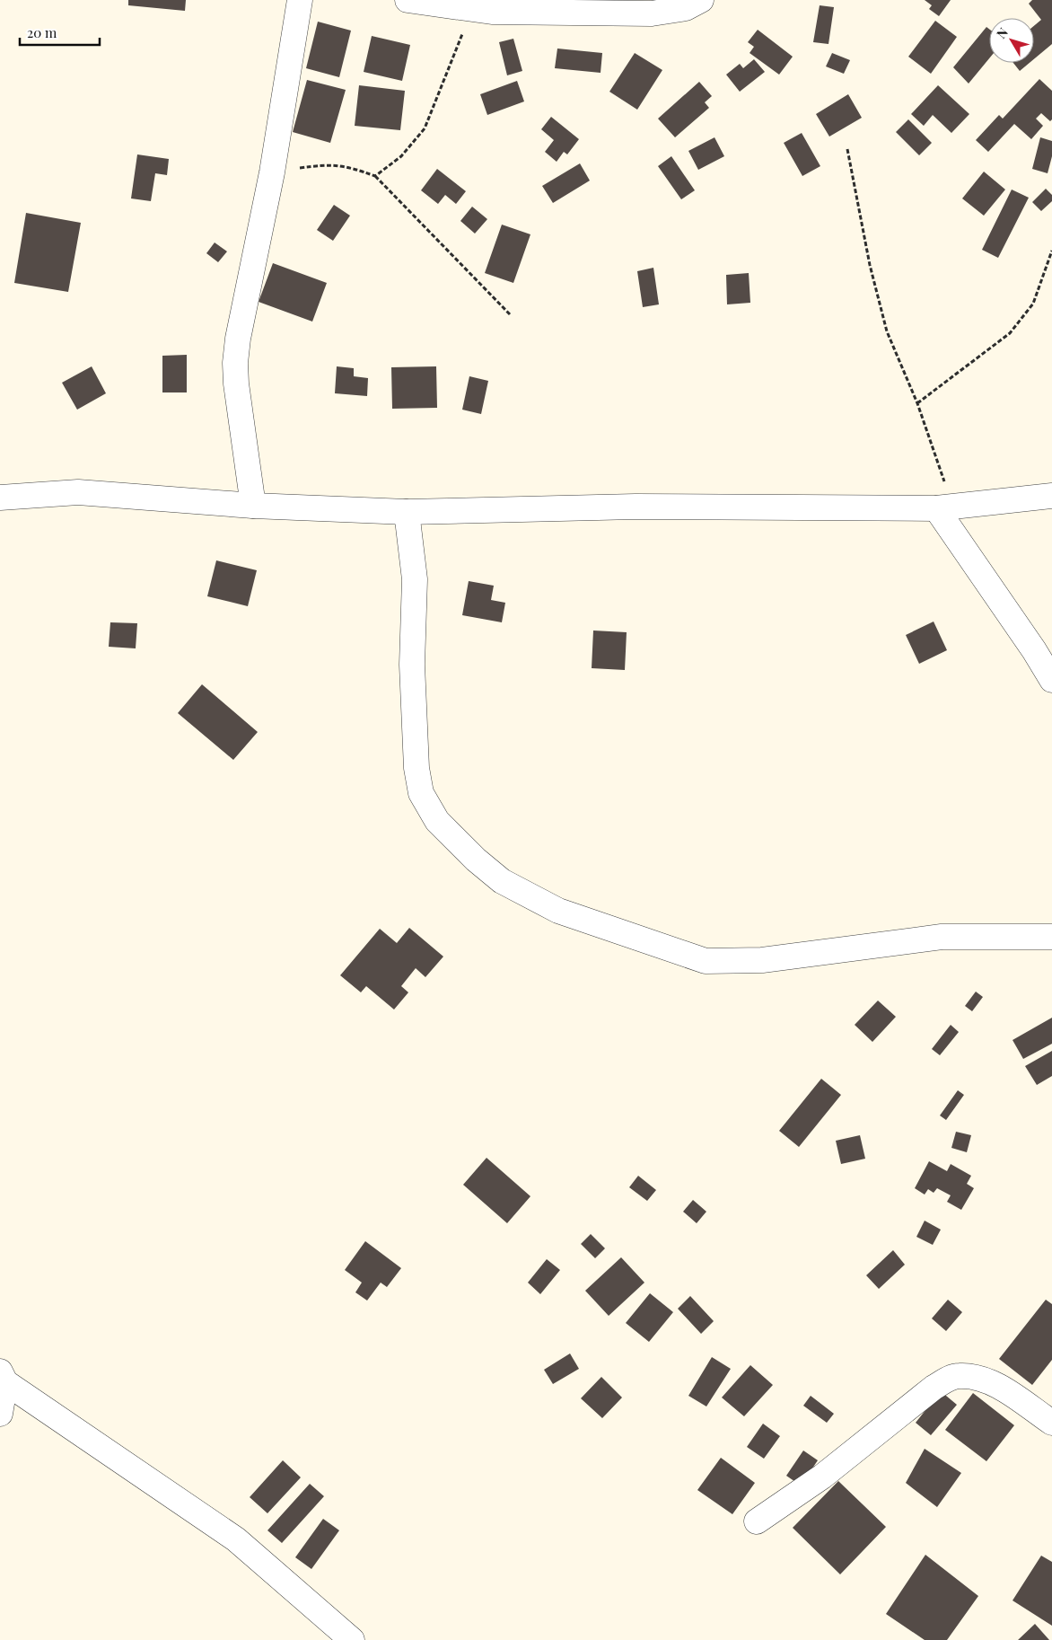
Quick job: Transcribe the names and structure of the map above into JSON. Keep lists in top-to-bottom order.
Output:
{
  "scale_bar": "20 m",
  "north": "top left"
}
